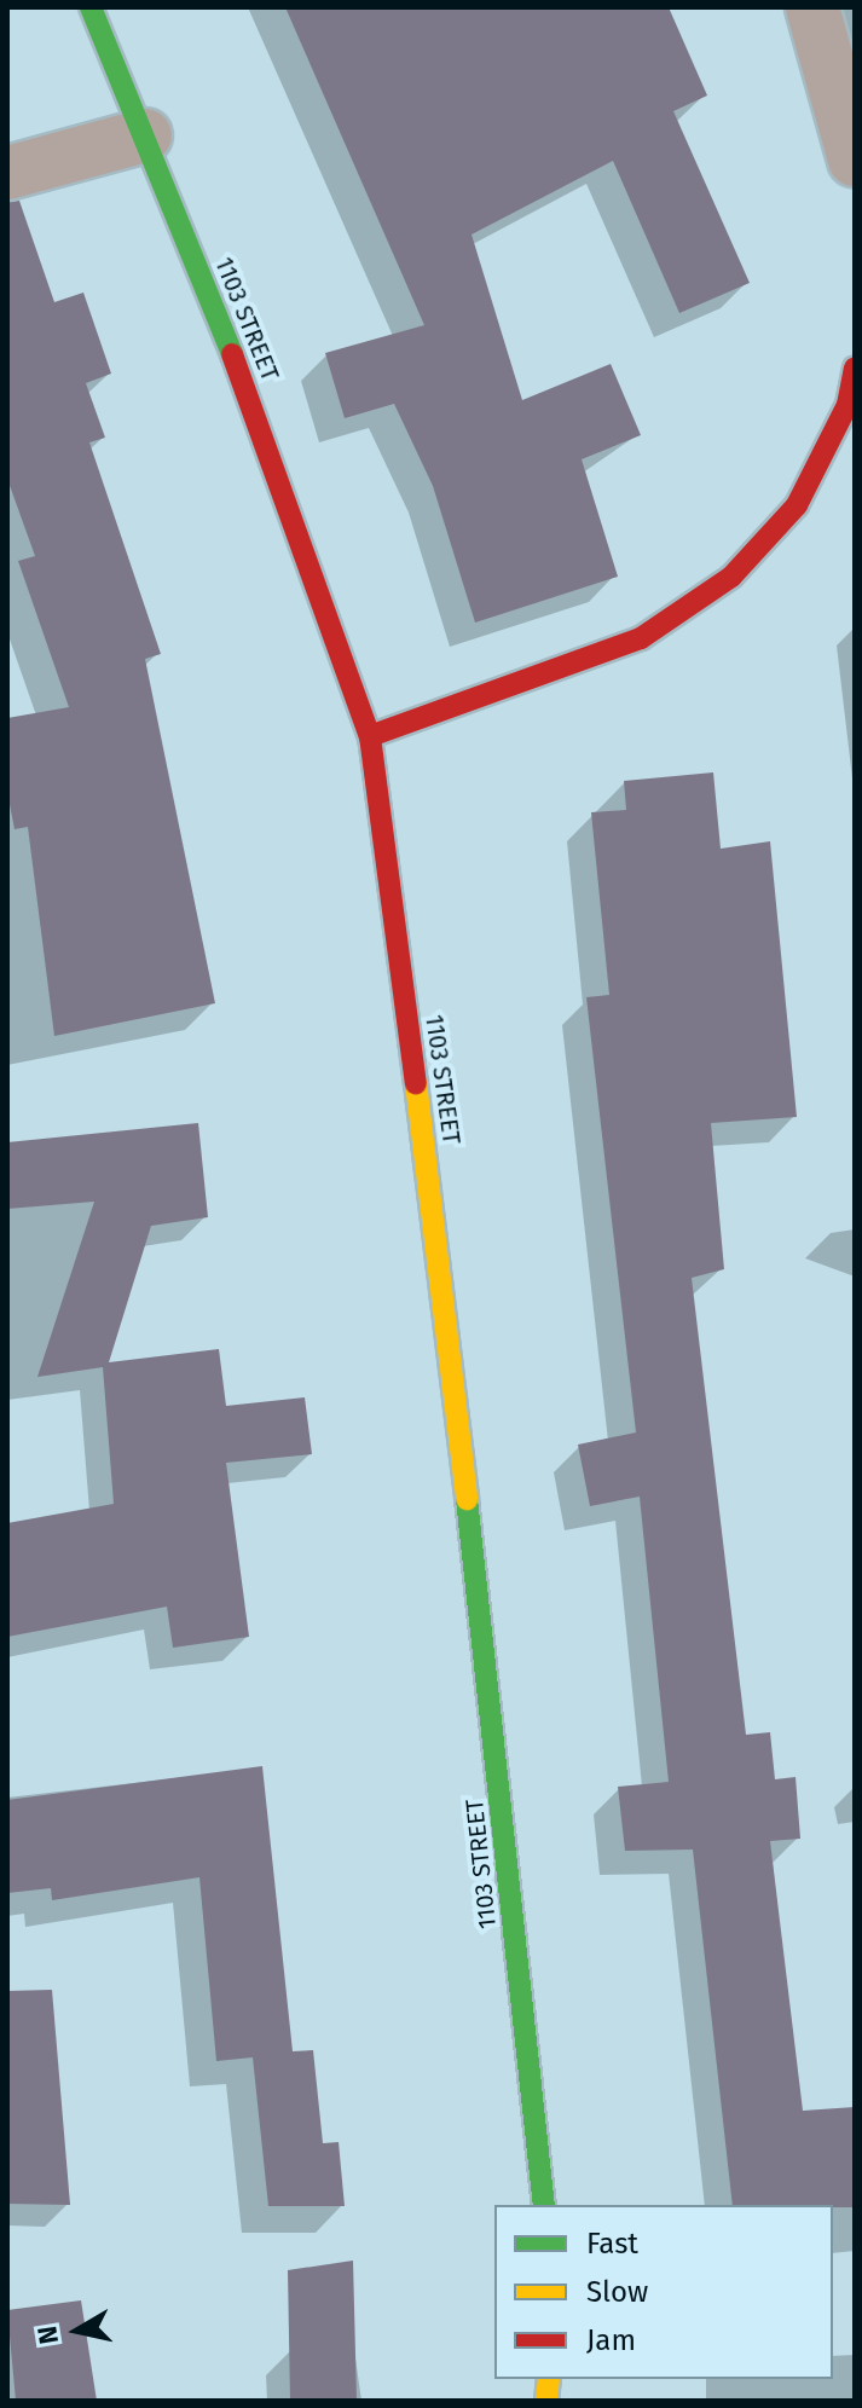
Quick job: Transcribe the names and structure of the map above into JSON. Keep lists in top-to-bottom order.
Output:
{
  "streets": {
    "street": ["1103 STREET"]
  },
  "legend": ["Fast", "Slow", "Jam"],
  "north": "left"
}
